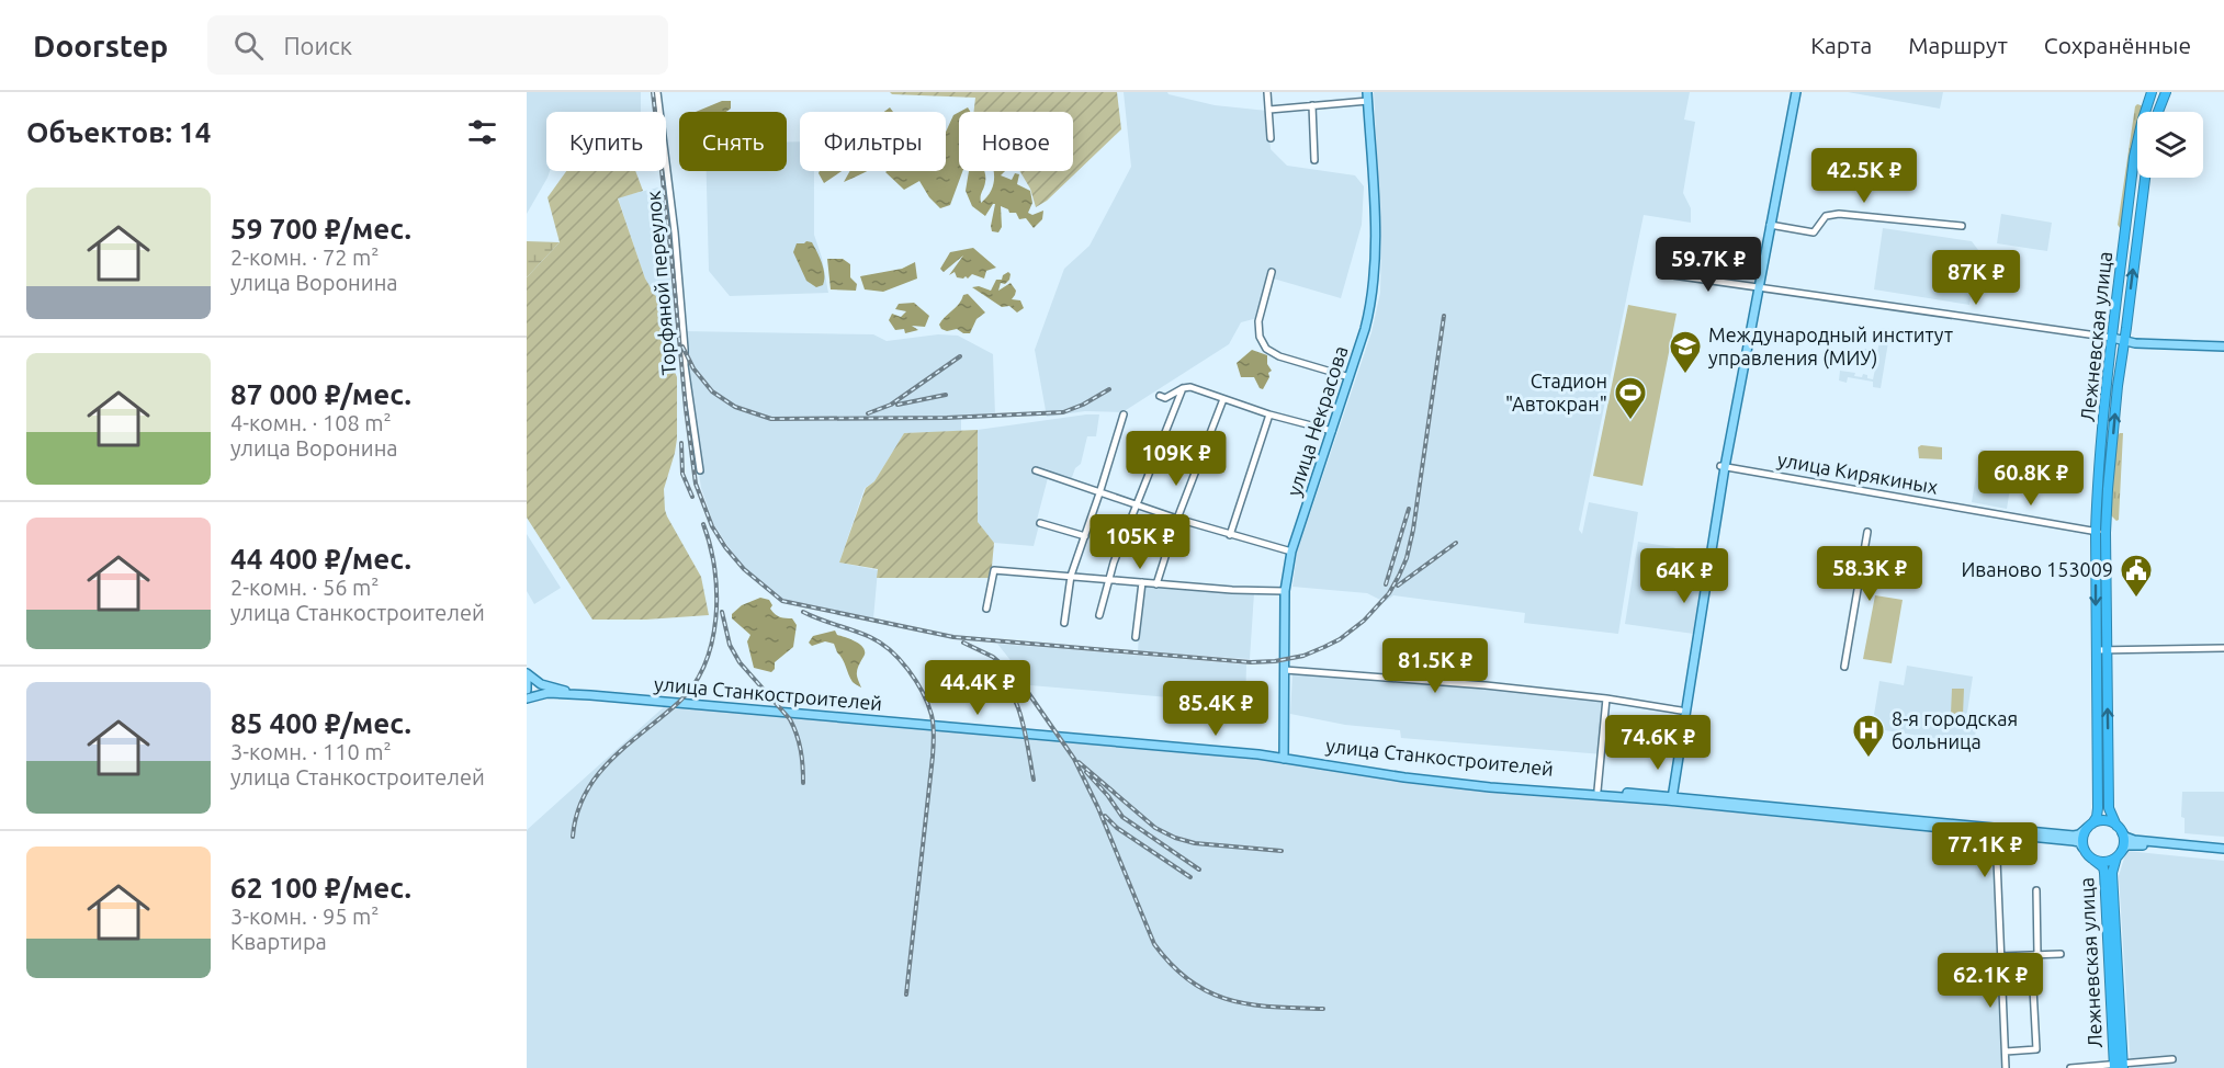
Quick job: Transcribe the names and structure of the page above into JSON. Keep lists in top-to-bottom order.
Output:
{
  "streets": {
    "highway": ["Лежневская улица"],
    "main road": ["улица Некрасова", "улица Станкостроителей"],
    "street": ["Торфяной переулок", "улица Кирякиных"]
  },
  "crossings": [
    ["Лежневская улица", "улица Кирякиных"],
    ["Лежневская улица", "улица Станкостроителей"],
    ["улица Некрасова", "улица Станкостроителей"]
  ],
  "places": {
    "school or university": ["Международный институт управления (МИУ)"],
    "sports": ["Стадион \"Автокран\""],
    "public building": ["Иваново 153009"],
    "hospital": ["8-я городская больница"]
  },
  "page": {
    "header": "Doorstep",
    "search": "Поиск",
    "nav": ["Карта", "Маршрут", "Сохранённые"],
    "heading": "Объектов: 14",
    "chip": [
      "Купить",
      "Снять",
      "Фильтры",
      "Новое"
    ],
    "price": [
      "42.5K ₽",
      "59.7K ₽",
      "87K ₽",
      "109K ₽",
      "60.8K ₽",
      "105K ₽",
      "58.3K ₽",
      "64K ₽",
      "81.5K ₽",
      "44.4K ₽",
      "85.4K ₽",
      "74.6K ₽",
      "77.1K ₽",
      "62.1K ₽"
    ],
    "list": [
      {
        "name": "59 700 ₽/мес.",
        "note": "2-комн. · 72 m² · улица Воронина"
      },
      {
        "name": "87 000 ₽/мес.",
        "note": "4-комн. · 108 m² · улица Воронина"
      },
      {
        "name": "44 400 ₽/мес.",
        "note": "2-комн. · 56 m² · улица Станкостроителей"
      },
      {
        "name": "85 400 ₽/мес.",
        "note": "3-комн. · 110 m² · улица Станкостроителей"
      },
      {
        "name": "62 100 ₽/мес.",
        "note": "3-комн. · 95 m² · Квартира"
      }
    ]
  }
}
